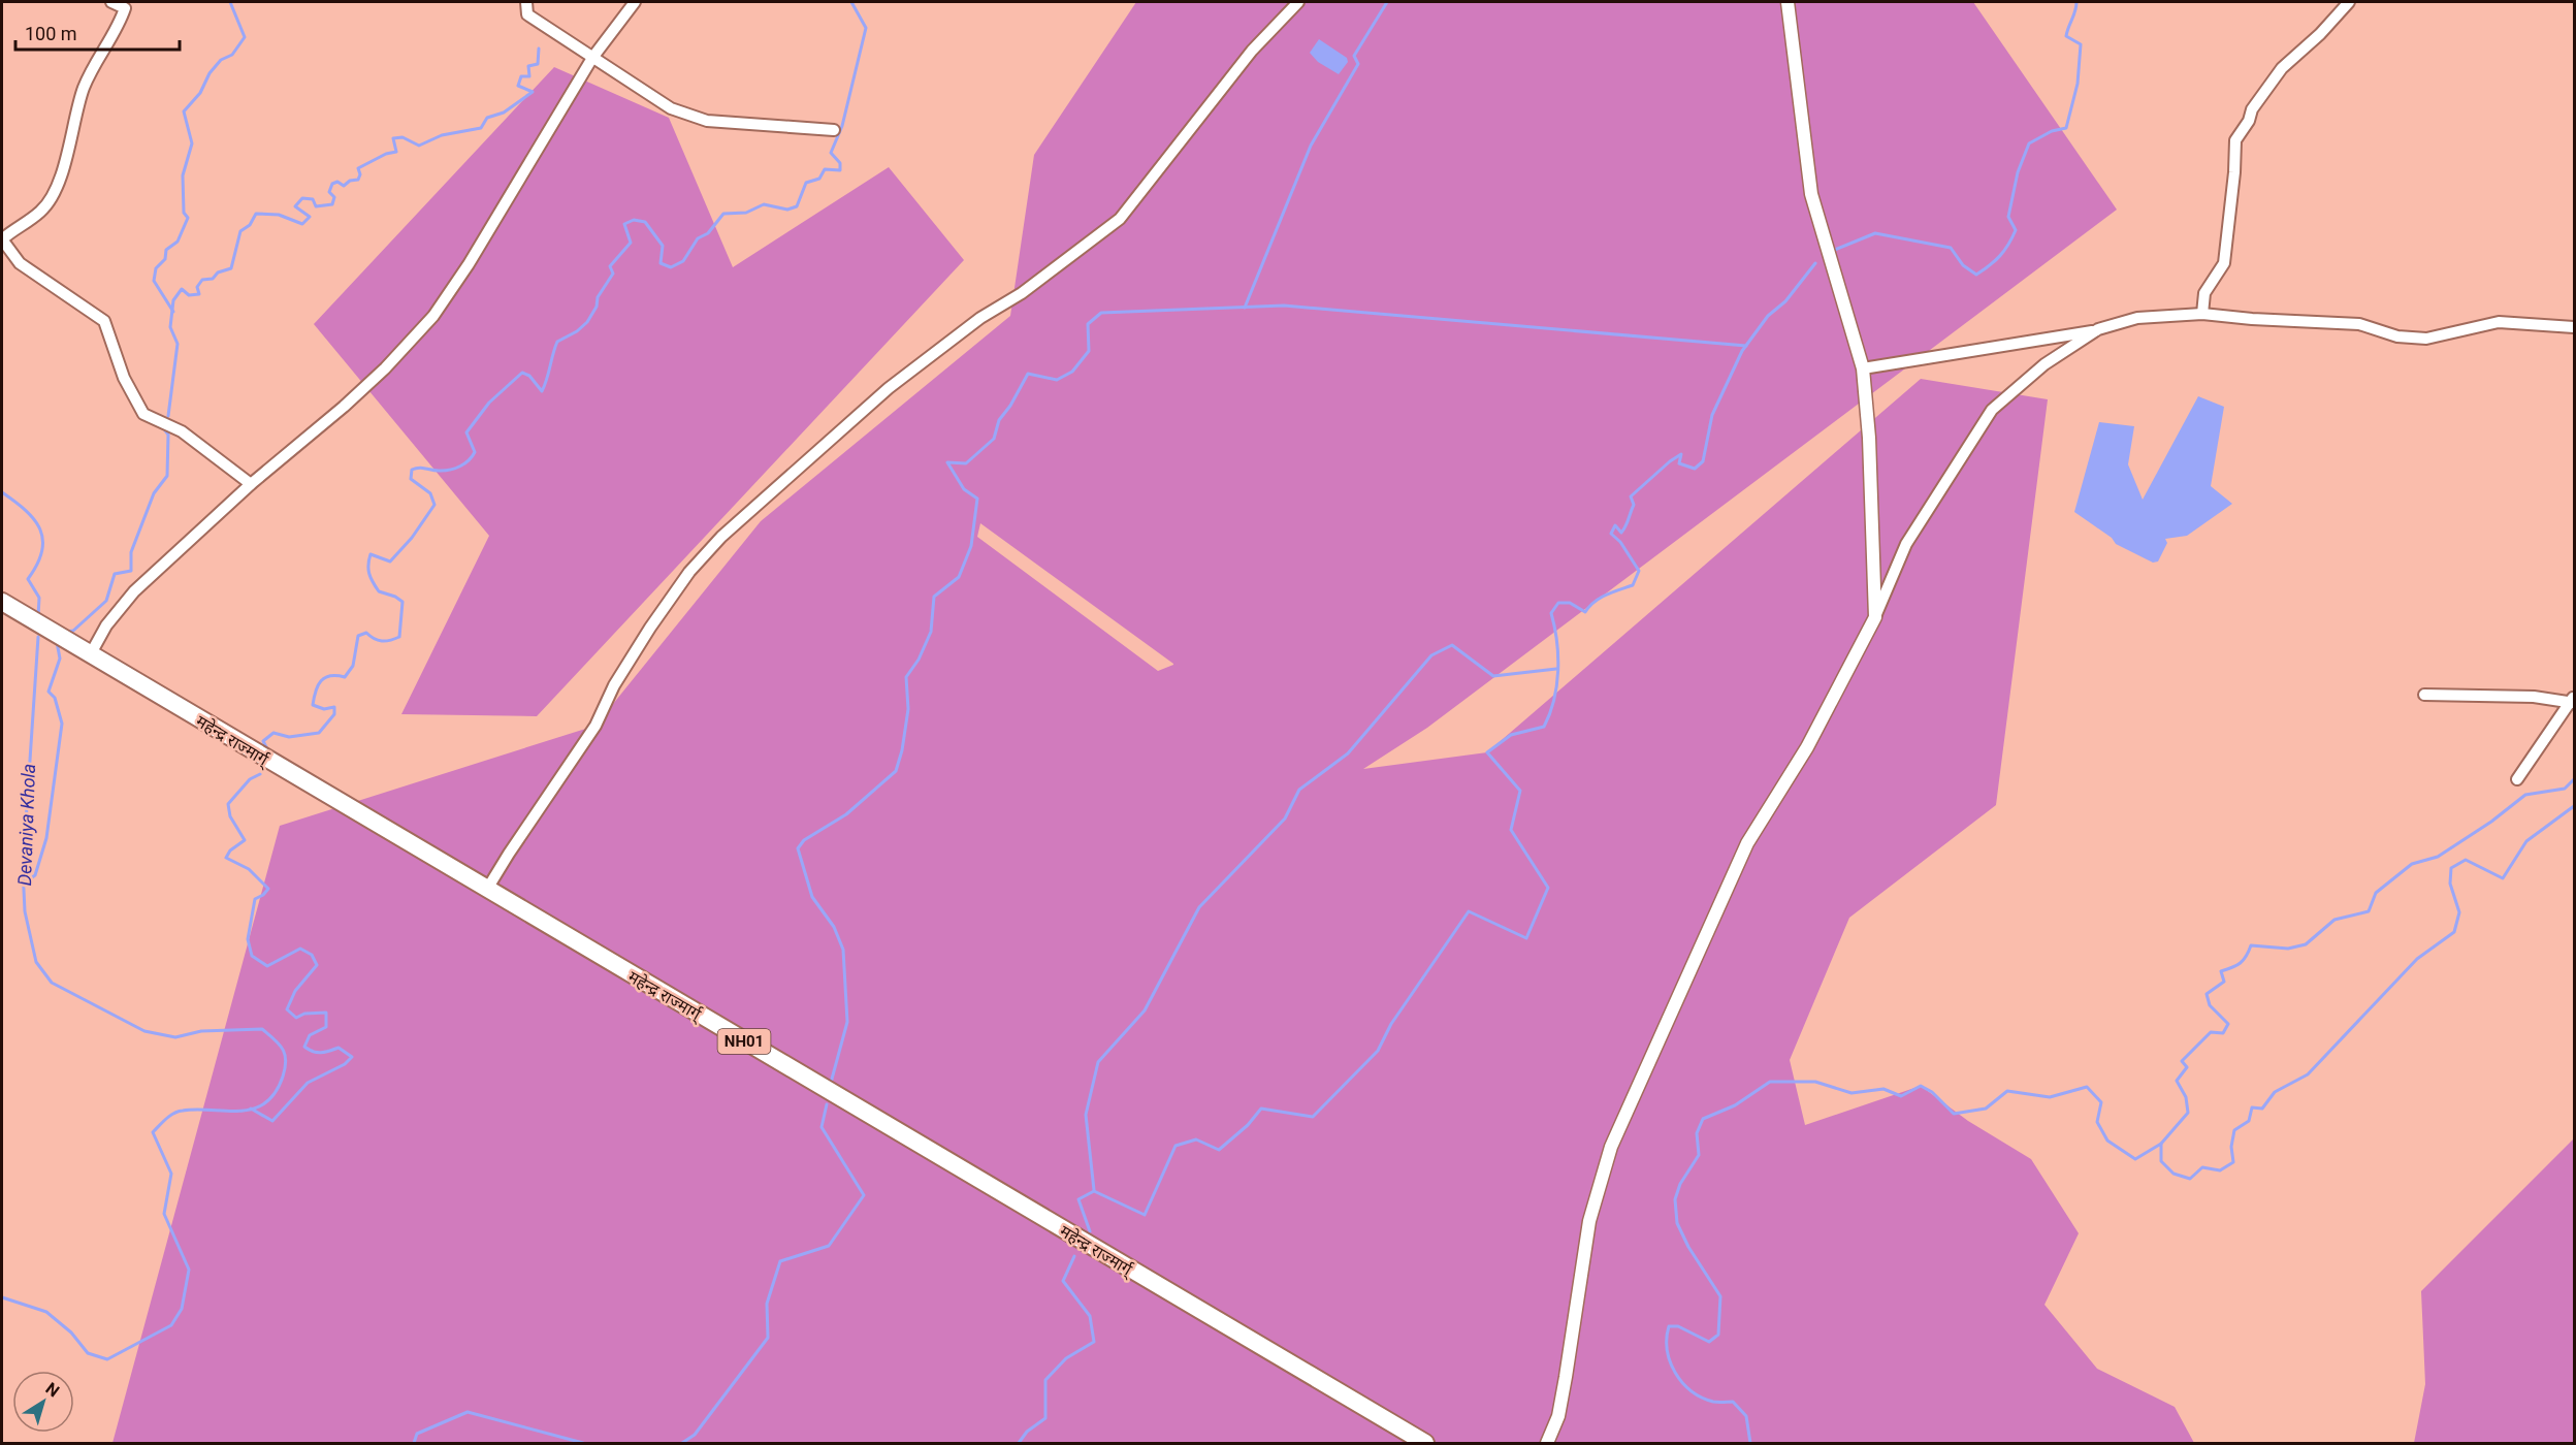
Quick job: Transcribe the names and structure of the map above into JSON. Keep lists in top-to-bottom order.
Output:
{
  "streets": {
    "highway": ["महेन्द्र राज्मार्ग्", "NH01"]
  },
  "water": ["Devaniya Khola"],
  "scale_bar": "100 m",
  "north": "top right"
}
